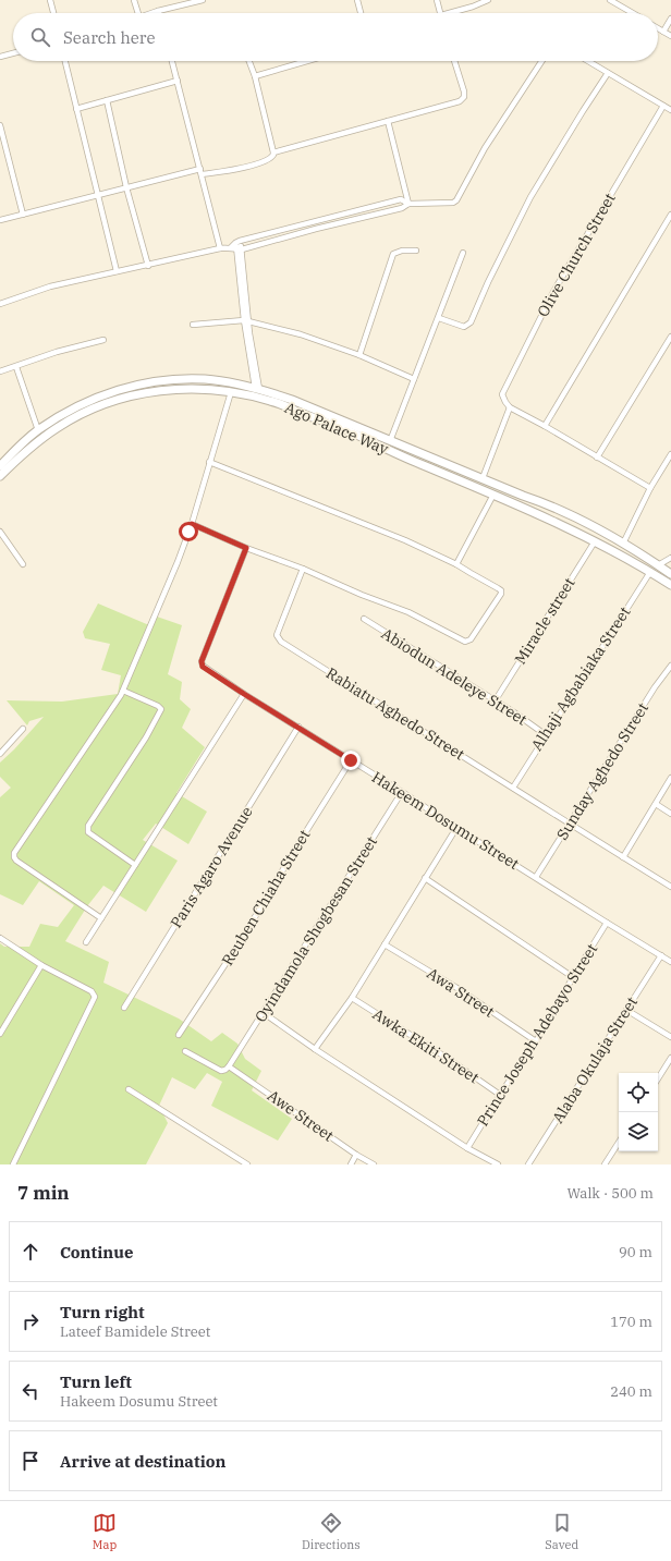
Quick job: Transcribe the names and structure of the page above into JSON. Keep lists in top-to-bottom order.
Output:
{
  "streets": {
    "main road": ["Ago Palace Way"],
    "street": [
      "Olive Church Street",
      "Miracle street",
      "Abiodun Adeleye Street",
      "Alhaji Agbabiaka Street",
      "Rabiatu Aghedo Street",
      "Sunday Aghedo Street",
      "Hakeem Dosumu Street",
      "Paris Agaro Avenue",
      "Reuben Chiaha Street",
      "Oyindamola Shogbesan Street",
      "Awa Street",
      "Prince Joseph Adebayo Street",
      "Awka Ekiti Street",
      "Alaba Okulaja Street",
      "Awe Street"
    ]
  },
  "crossings": [
    ["Ago Palace Way", "Miracle street"],
    ["Ago Palace Way", "Alhaji Agbabiaka Street"],
    ["Miracle street", "Abiodun Adeleye Street"],
    ["Abiodun Adeleye Street", "Alhaji Agbabiaka Street"],
    ["Alhaji Agbabiaka Street", "Rabiatu Aghedo Street"],
    ["Rabiatu Aghedo Street", "Sunday Aghedo Street"],
    ["Sunday Aghedo Street", "Hakeem Dosumu Street"],
    ["Hakeem Dosumu Street", "Paris Agaro Avenue"],
    ["Hakeem Dosumu Street", "Reuben Chiaha Street"],
    ["Hakeem Dosumu Street", "Oyindamola Shogbesan Street"],
    ["Hakeem Dosumu Street", "Prince Joseph Adebayo Street"],
    ["Hakeem Dosumu Street", "Alaba Okulaja Street"],
    ["Oyindamola Shogbesan Street", "Awe Street"],
    ["Awa Street", "Prince Joseph Adebayo Street"],
    ["Prince Joseph Adebayo Street", "Awka Ekiti Street"]
  ],
  "page": {
    "search": "Search here",
    "heading": ["7 min", "Walk · 500 m"],
    "list": [
      ["Continue", "90 m"],
      ["Turn right", "Lateef Bamidele Street", "170 m"],
      ["Turn left", "Hakeem Dosumu Street", "240 m"],
      "Arrive at destination"
    ],
    "nav": ["Map", "Directions", "Saved"]
  }
}
